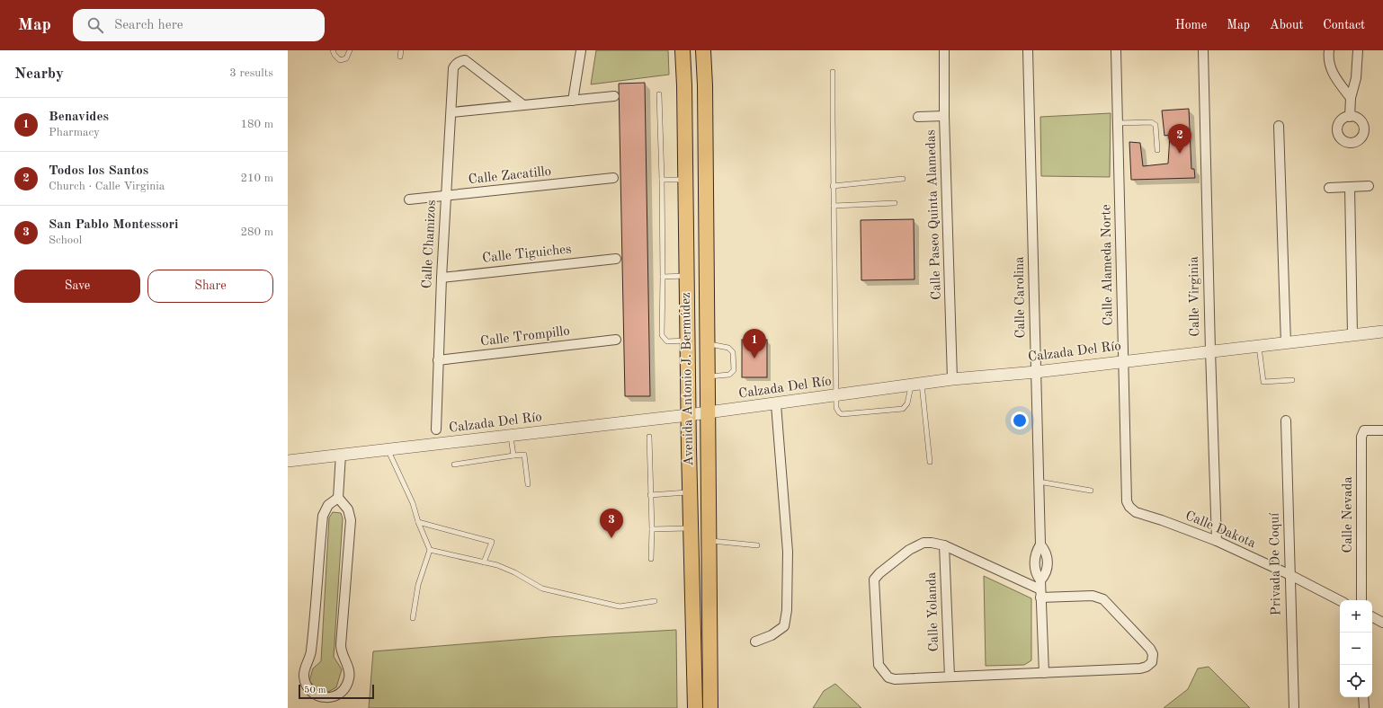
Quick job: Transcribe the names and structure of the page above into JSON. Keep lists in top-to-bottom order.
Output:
{
  "streets": {
    "main road": ["Avenida Antonio J. Bermúdez"],
    "street": [
      "Calle Zacatillo",
      "Calle Paseo Quinta Alamedas",
      "Calle Chamizos",
      "Calle Tiguiches",
      "Calle Alameda Norte",
      "Calle Virginia",
      "Calle Carolina",
      "Calle Trompillo",
      "Calzada Del Río",
      "Calle Nevada",
      "Calle Dakota",
      "Privada De Coquí",
      "Calle Yolanda"
    ]
  },
  "crossings": [
    ["Calle Zacatillo", "Calle Chamizos"],
    ["Calle Paseo Quinta Alamedas", "Calzada Del Río"],
    ["Calle Chamizos", "Calle Tiguiches"],
    ["Calle Chamizos", "Calle Trompillo"],
    ["Calle Alameda Norte", "Calzada Del Río"],
    ["Calle Alameda Norte", "Calle Dakota"],
    ["Calle Virginia", "Calzada Del Río"],
    ["Calle Virginia", "Calle Dakota"],
    ["Calle Carolina", "Calzada Del Río"],
    ["Calzada Del Río", "Avenida Antonio J. Bermúdez"],
    ["Calle Dakota", "Privada De Coquí"]
  ],
  "scale_bar": "50 m",
  "page": {
    "header": "Map",
    "search": "Search here",
    "nav": [
      "Home",
      "Map",
      "About",
      "Contact"
    ],
    "heading": ["Nearby", "3 results"],
    "list": [
      {
        "mark": "1",
        "name": "Benavides",
        "note": "Pharmacy",
        "value": "180 m"
      },
      {
        "mark": "2",
        "name": "Todos los Santos",
        "note": "Church · Calle Virginia",
        "value": "210 m"
      },
      {
        "mark": "3",
        "name": "San Pablo Montessori",
        "note": "School",
        "value": "280 m"
      }
    ],
    "pins": ["2", "1", "3"],
    "buttons": ["Save", "Share"],
    "map_buttons": ["+", "−"],
    "scale": "50 m"
  }
}
